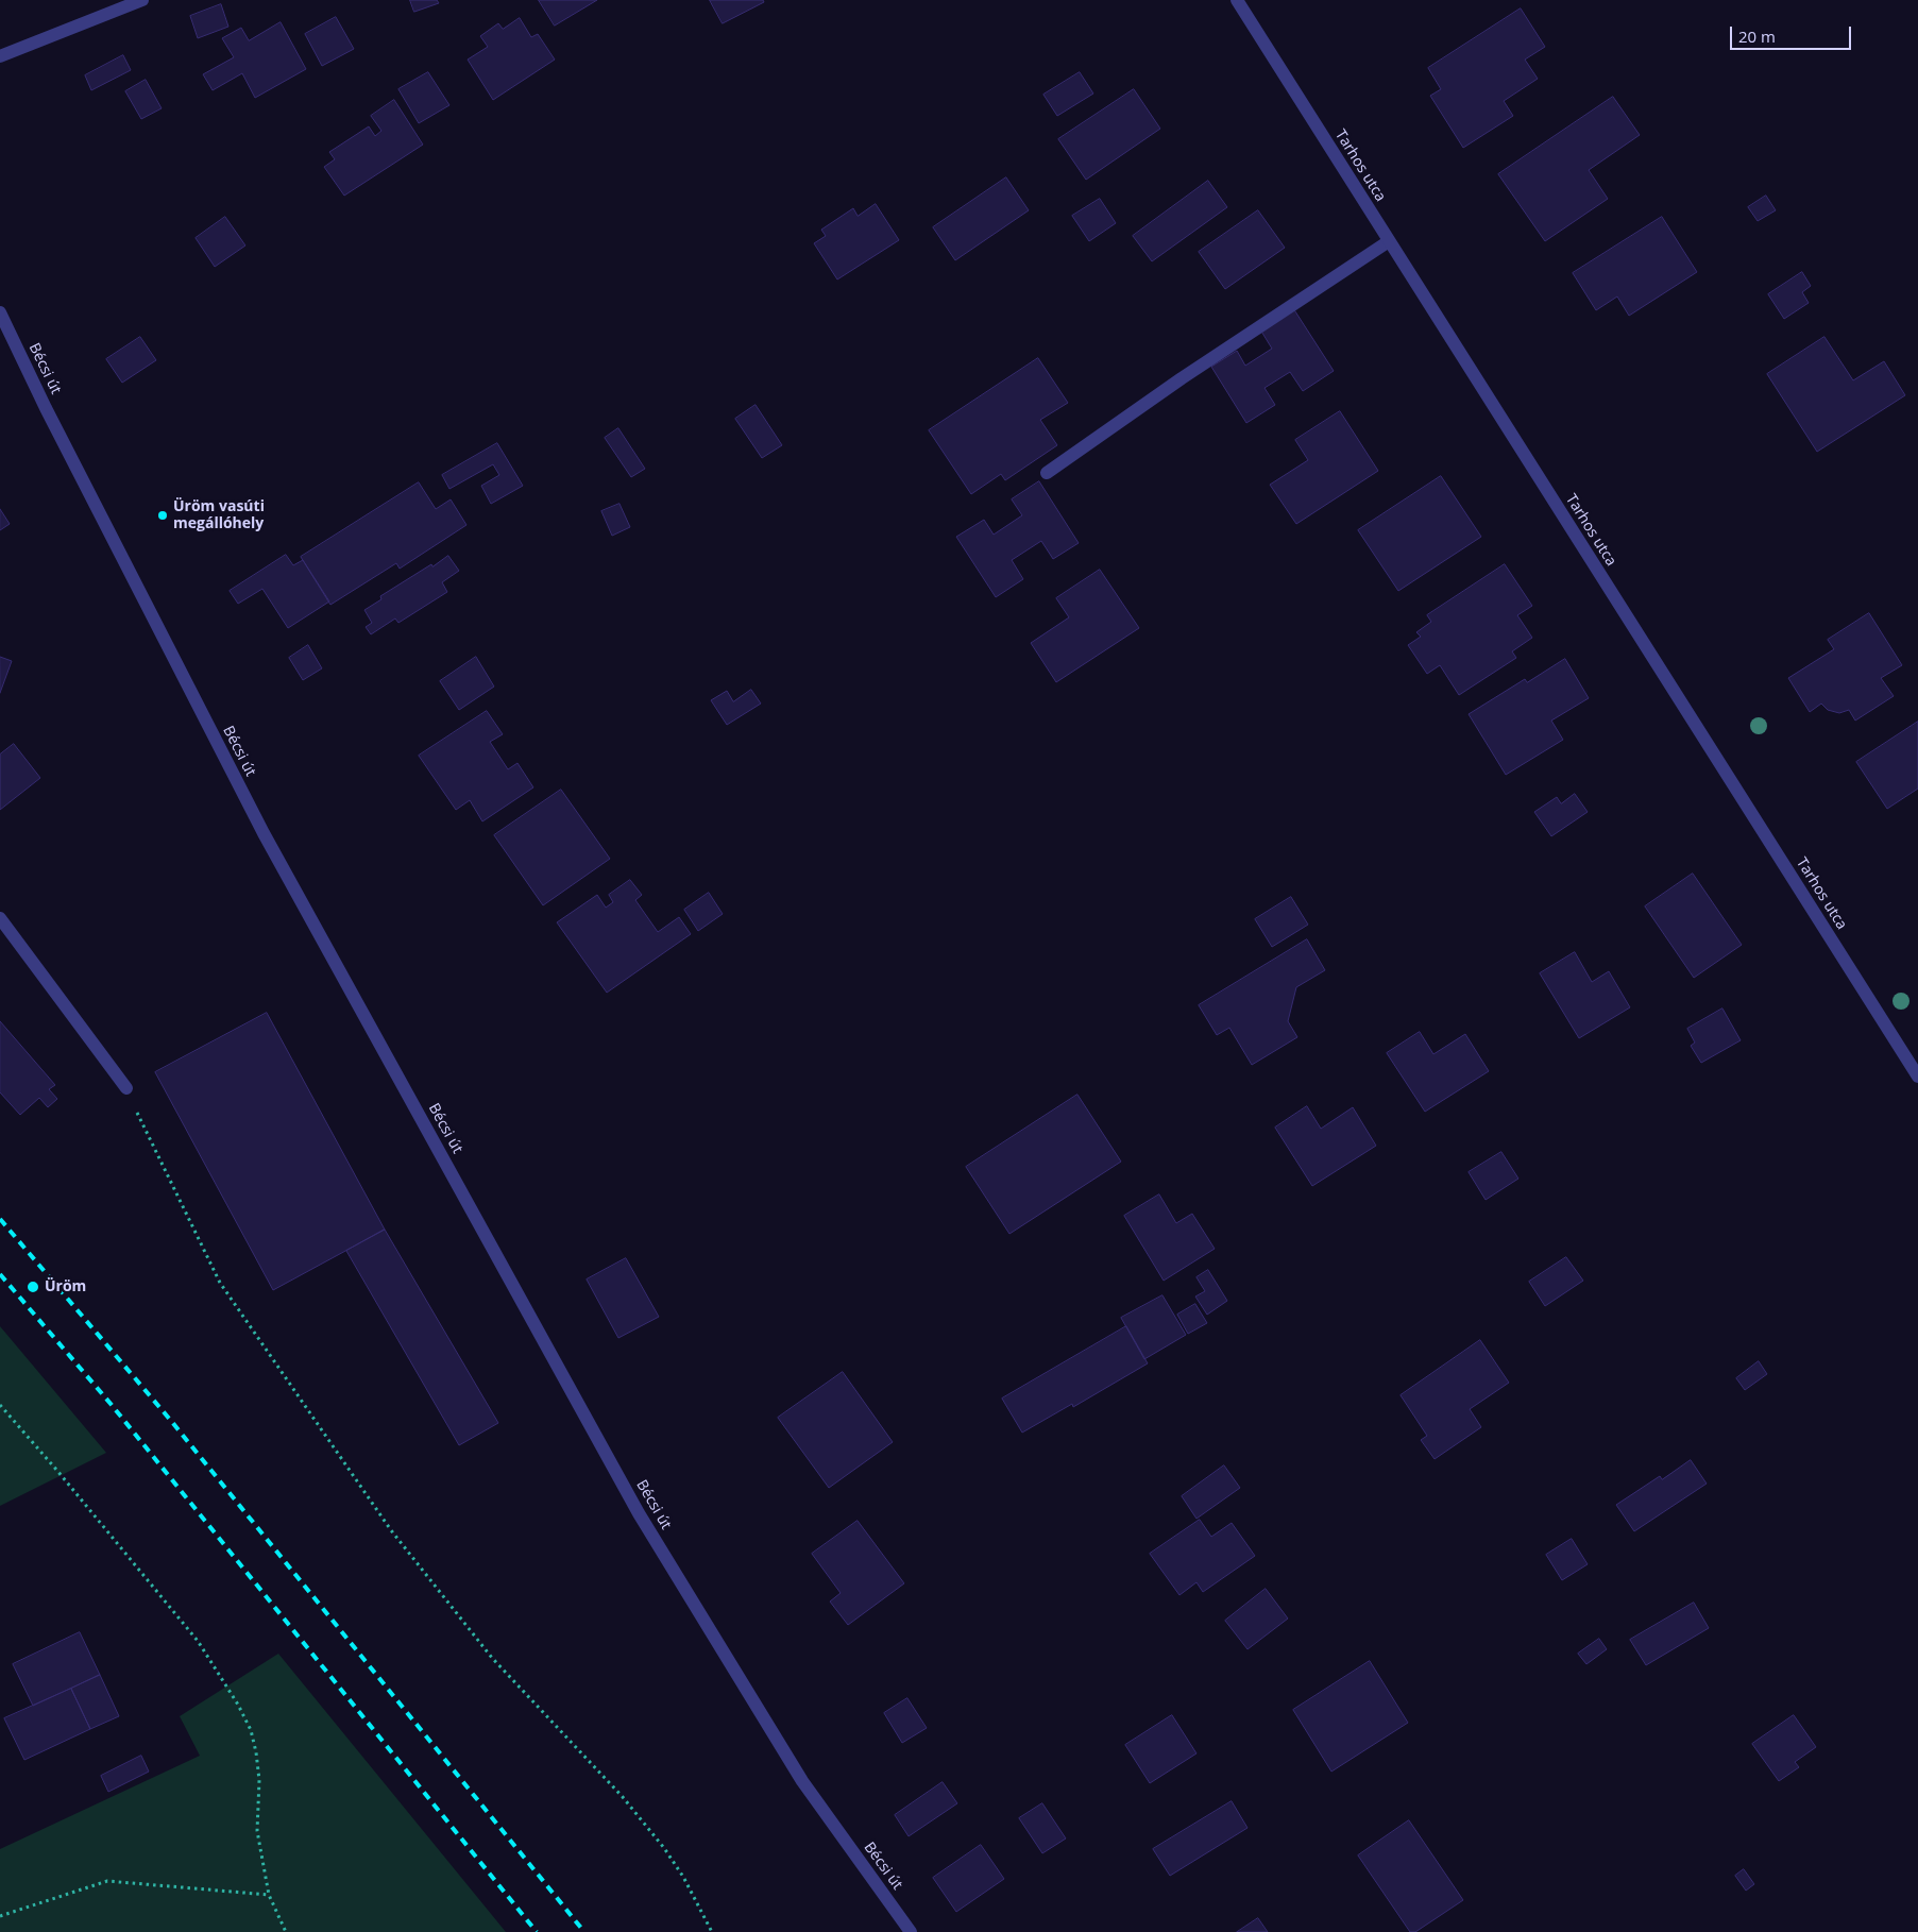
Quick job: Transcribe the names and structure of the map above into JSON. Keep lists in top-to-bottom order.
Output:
{
  "streets": {
    "street": ["Tarhos utca", "Bécsi út"]
  },
  "places": ["Üröm vasúti megállóhely", "Üröm"],
  "scale_bar": "20 m"
}
